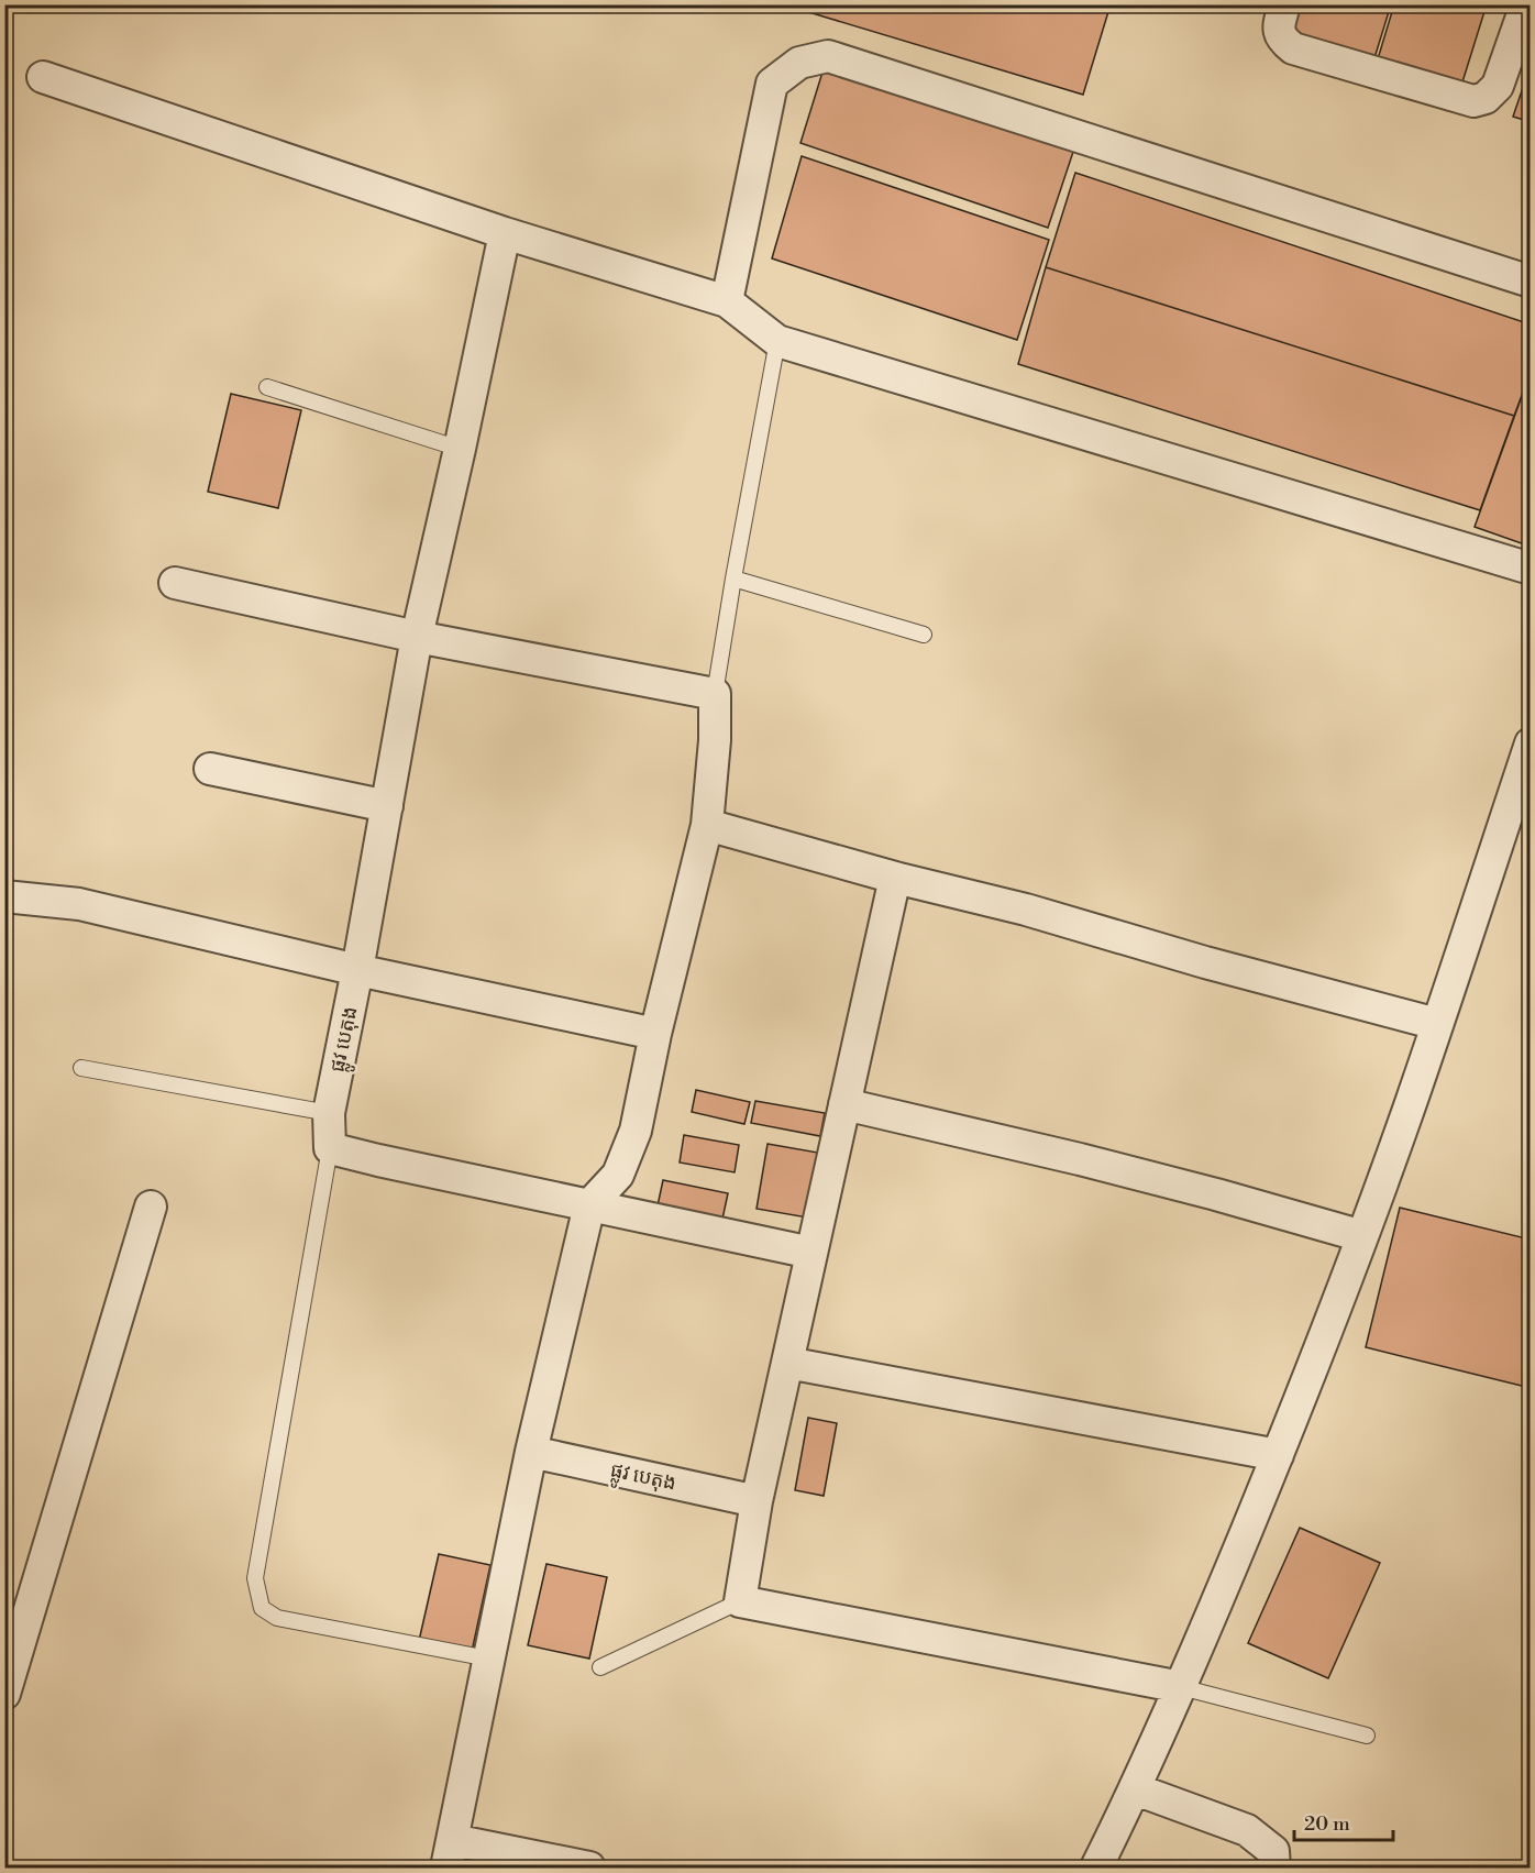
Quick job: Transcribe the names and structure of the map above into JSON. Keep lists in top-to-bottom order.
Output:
{
  "streets": {
    "street": ["ផ្លូវ បេតុង"]
  },
  "scale_bar": "20 m"
}
